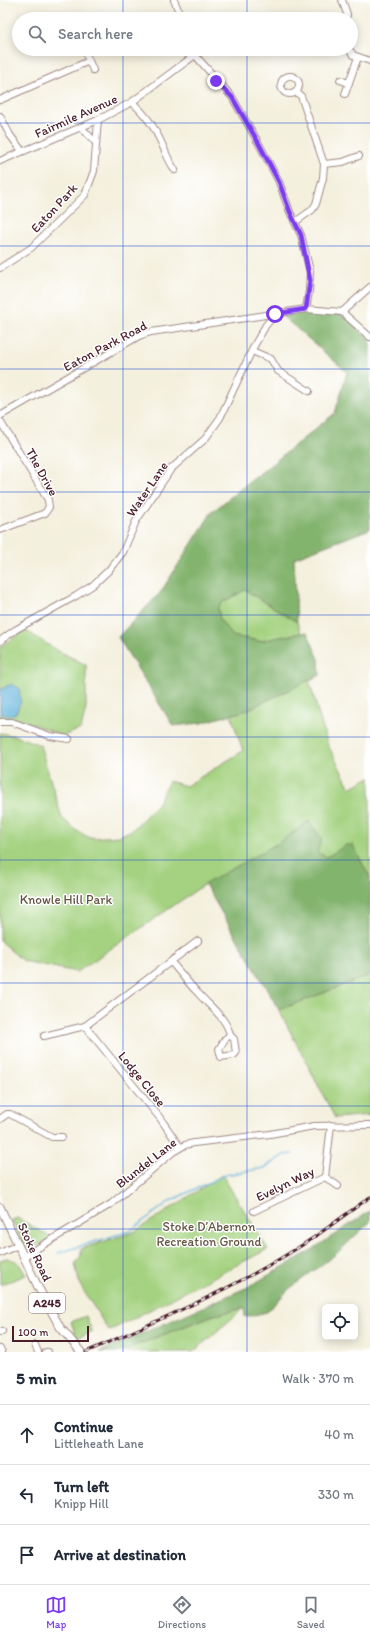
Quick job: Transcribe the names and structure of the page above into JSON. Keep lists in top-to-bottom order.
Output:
{
  "streets": {
    "main road": ["Stoke Road", "A245"],
    "street": [
      "Fairmile Avenue",
      "Eaton Park",
      "Eaton Park Road",
      "The Drive",
      "Water Lane",
      "Lodge Close",
      "Blundel Lane",
      "Evelyn Way"
    ]
  },
  "crossings": [
    ["Fairmile Avenue", "Eaton Park"],
    ["Eaton Park Road", "Water Lane"],
    ["Lodge Close", "Blundel Lane"],
    ["Blundel Lane", "Evelyn Way"],
    ["Blundel Lane", "Stoke Road"]
  ],
  "parks": ["Knowle Hill Park", "Stoke D’Abernon Recreation Ground"],
  "scale_bar": "100 m",
  "page": {
    "search": "Search here",
    "scale": "100 m",
    "heading": ["5 min", "Walk · 370 m"],
    "list": [
      ["Continue", "Littleheath Lane", "40 m"],
      ["Turn left", "Knipp Hill", "330 m"],
      "Arrive at destination"
    ],
    "nav": ["Map", "Directions", "Saved"]
  }
}
